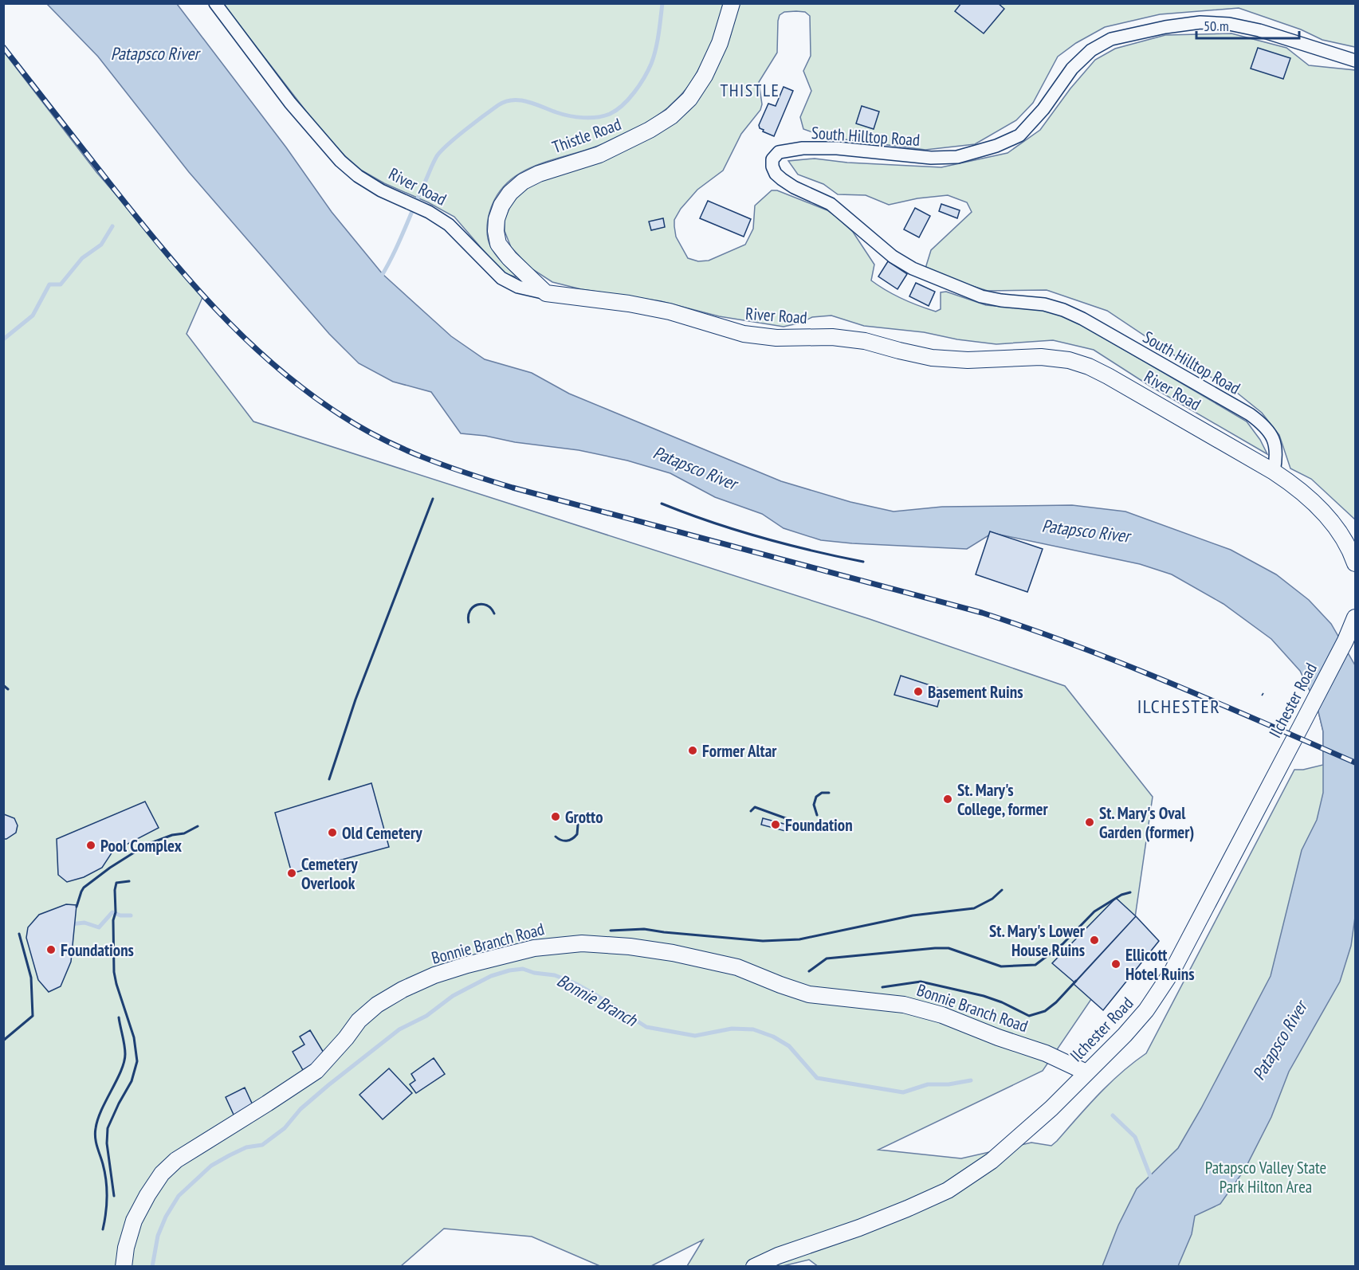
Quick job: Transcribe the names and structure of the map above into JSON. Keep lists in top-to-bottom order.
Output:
{
  "streets": {
    "street": [
      "Thistle Road",
      "South Hilltop Road",
      "River Road",
      "Ilchester Road",
      "Bonnie Branch Road"
    ]
  },
  "crossings": [
    ["Thistle Road", "River Road"],
    ["South Hilltop Road", "River Road"],
    ["Ilchester Road", "Bonnie Branch Road"]
  ],
  "districts": ["THISTLE", "ILCHESTER"],
  "water": ["Patapsco River", "Bonnie Branch"],
  "parks": ["Patapsco Valley State Park Hilton Area"],
  "places": [
    "Basement Ruins",
    "Former Altar",
    "St. Mary's College, former",
    "Grotto",
    "St. Mary's Oval Garden (former)",
    "Foundation",
    "Old Cemetery",
    "Pool Complex",
    "Cemetery Overlook",
    "St. Mary's Lower House Ruins",
    "Foundations",
    "Ellicott Hotel Ruins"
  ],
  "scale_bar": "50 m"
}
